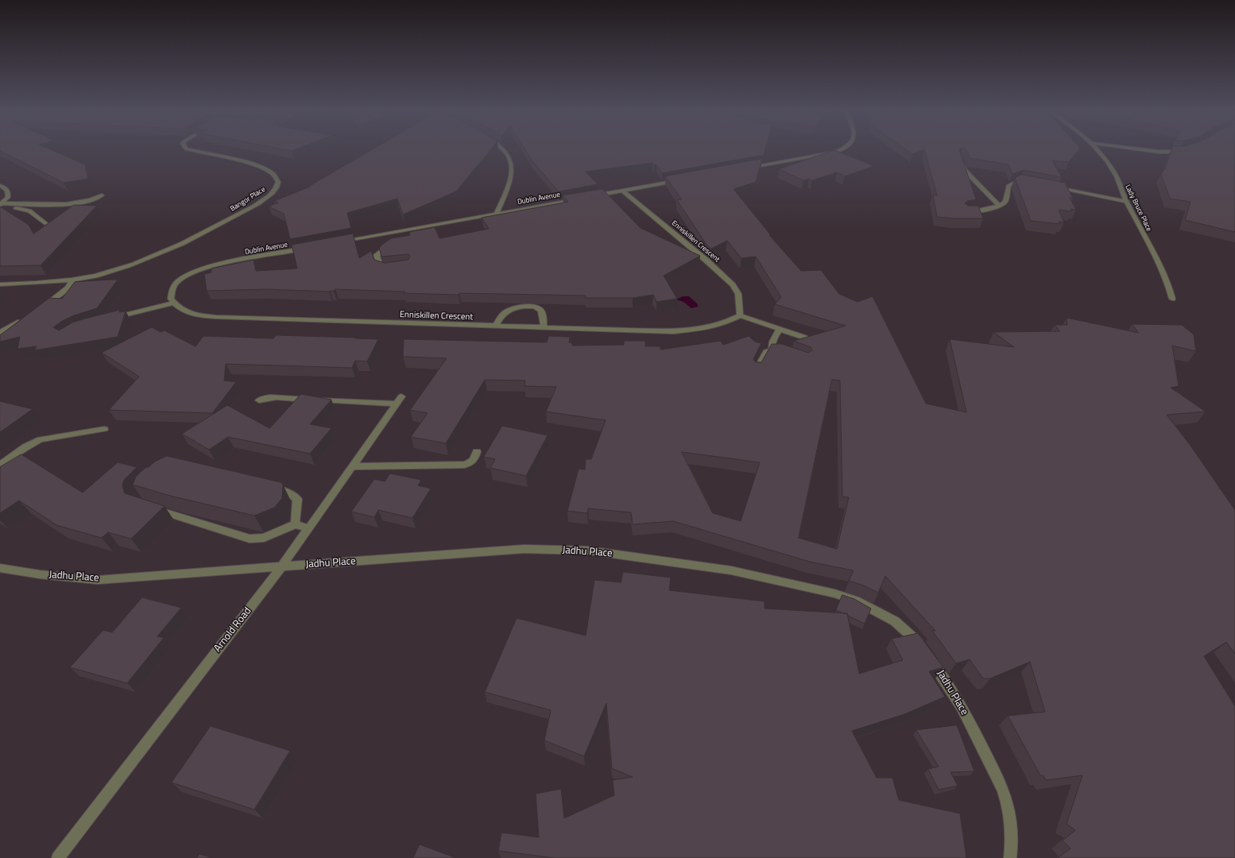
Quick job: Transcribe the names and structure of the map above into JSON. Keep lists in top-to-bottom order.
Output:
{
  "streets": {
    "street": [
      "Dublin Avenue",
      "Bangor Place",
      "Lady Bruce Place",
      "Enniskillen Crescent",
      "Jadhu Place",
      "Arnold Road"
    ]
  },
  "crossings": [
    ["Dublin Avenue", "Enniskillen Crescent"],
    ["Jadhu Place", "Arnold Road"]
  ]
}
